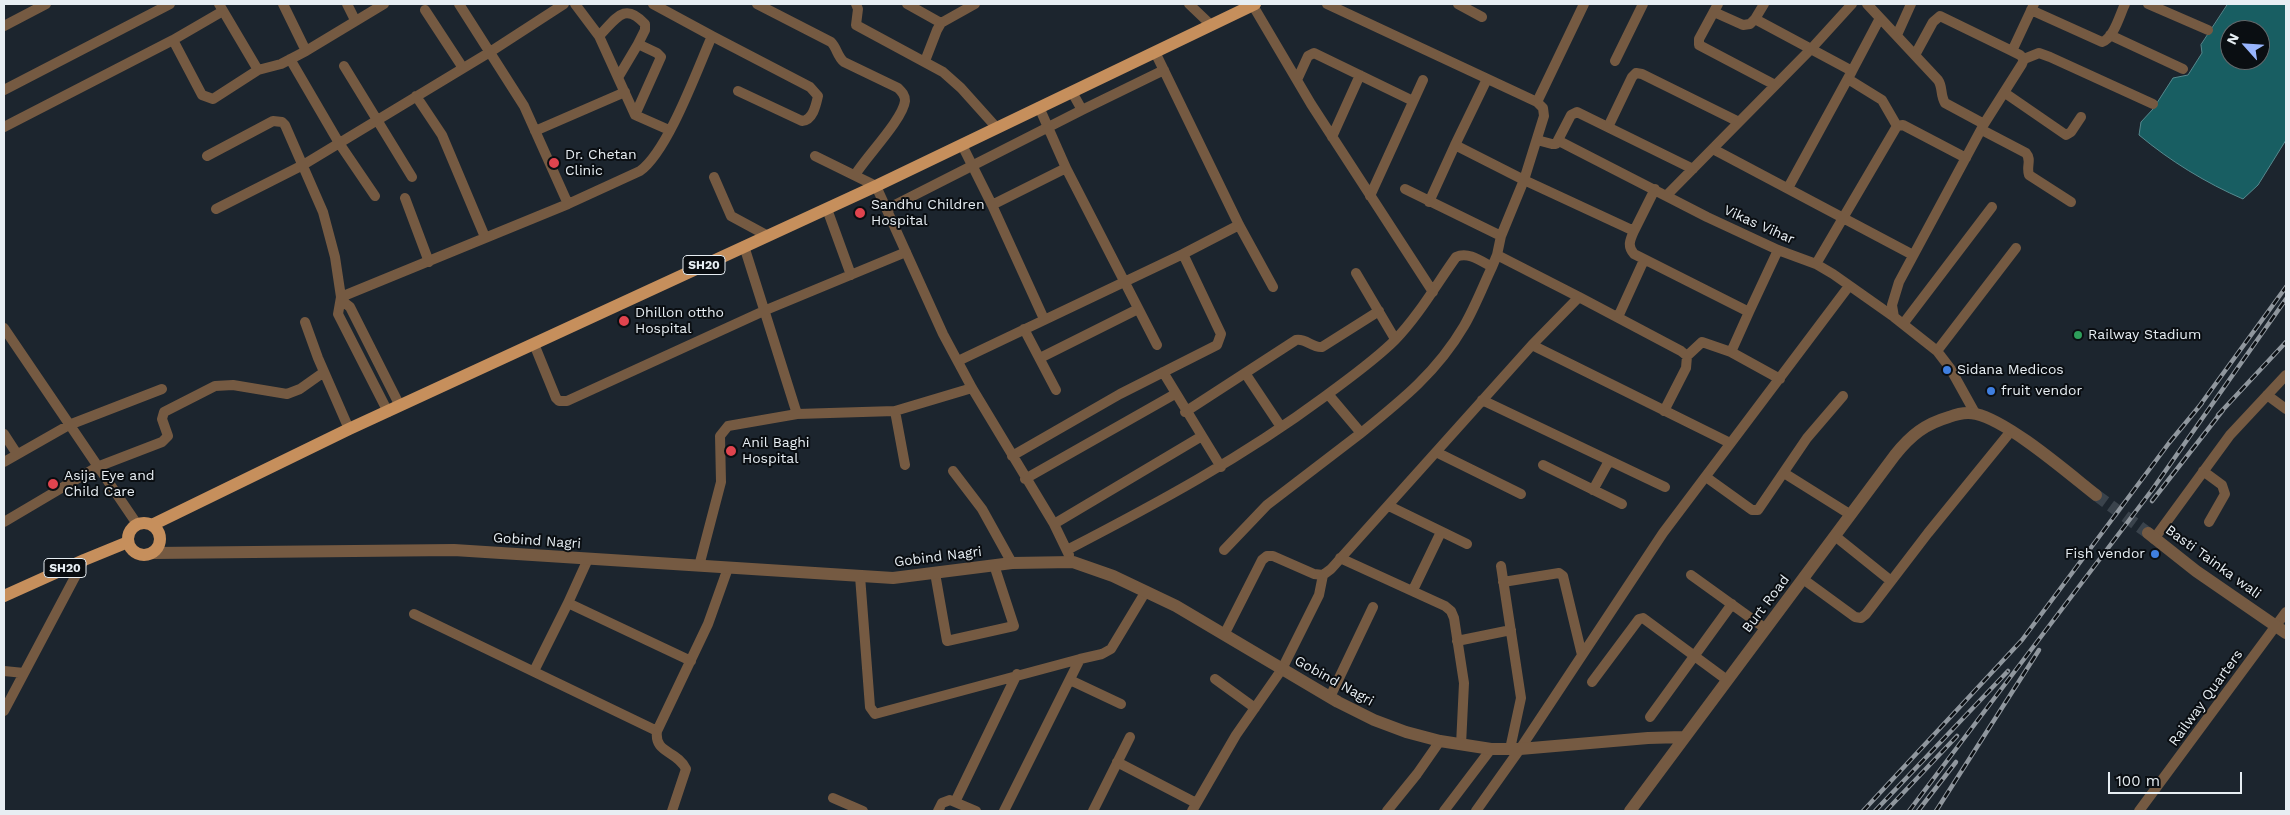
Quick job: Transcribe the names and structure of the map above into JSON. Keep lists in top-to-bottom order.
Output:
{
  "streets": {
    "main road": ["SH20"],
    "street": [
      "Vikas Vihar",
      "Gobind Nagri",
      "Basti Tainka wali",
      "Burt Road",
      "Railway Quarters"
    ]
  },
  "crossings": [
    ["Vikas Vihar", "Burt Road"],
    ["SH20", "Gobind Nagri"],
    ["Gobind Nagri", "Burt Road"],
    ["Basti Tainka wali", "Railway Quarters"]
  ],
  "places": [
    "Dr. Chetan Clinic",
    "Sandhu Children Hospital",
    "Dhillon ottho Hospital",
    "Railway Stadium",
    "Sidana Medicos",
    "fruit vendor",
    "Anil Baghi Hospital",
    "Asija Eye and Child Care",
    "Fish vendor"
  ],
  "scale_bar": "100 m",
  "north": "top left"
}
